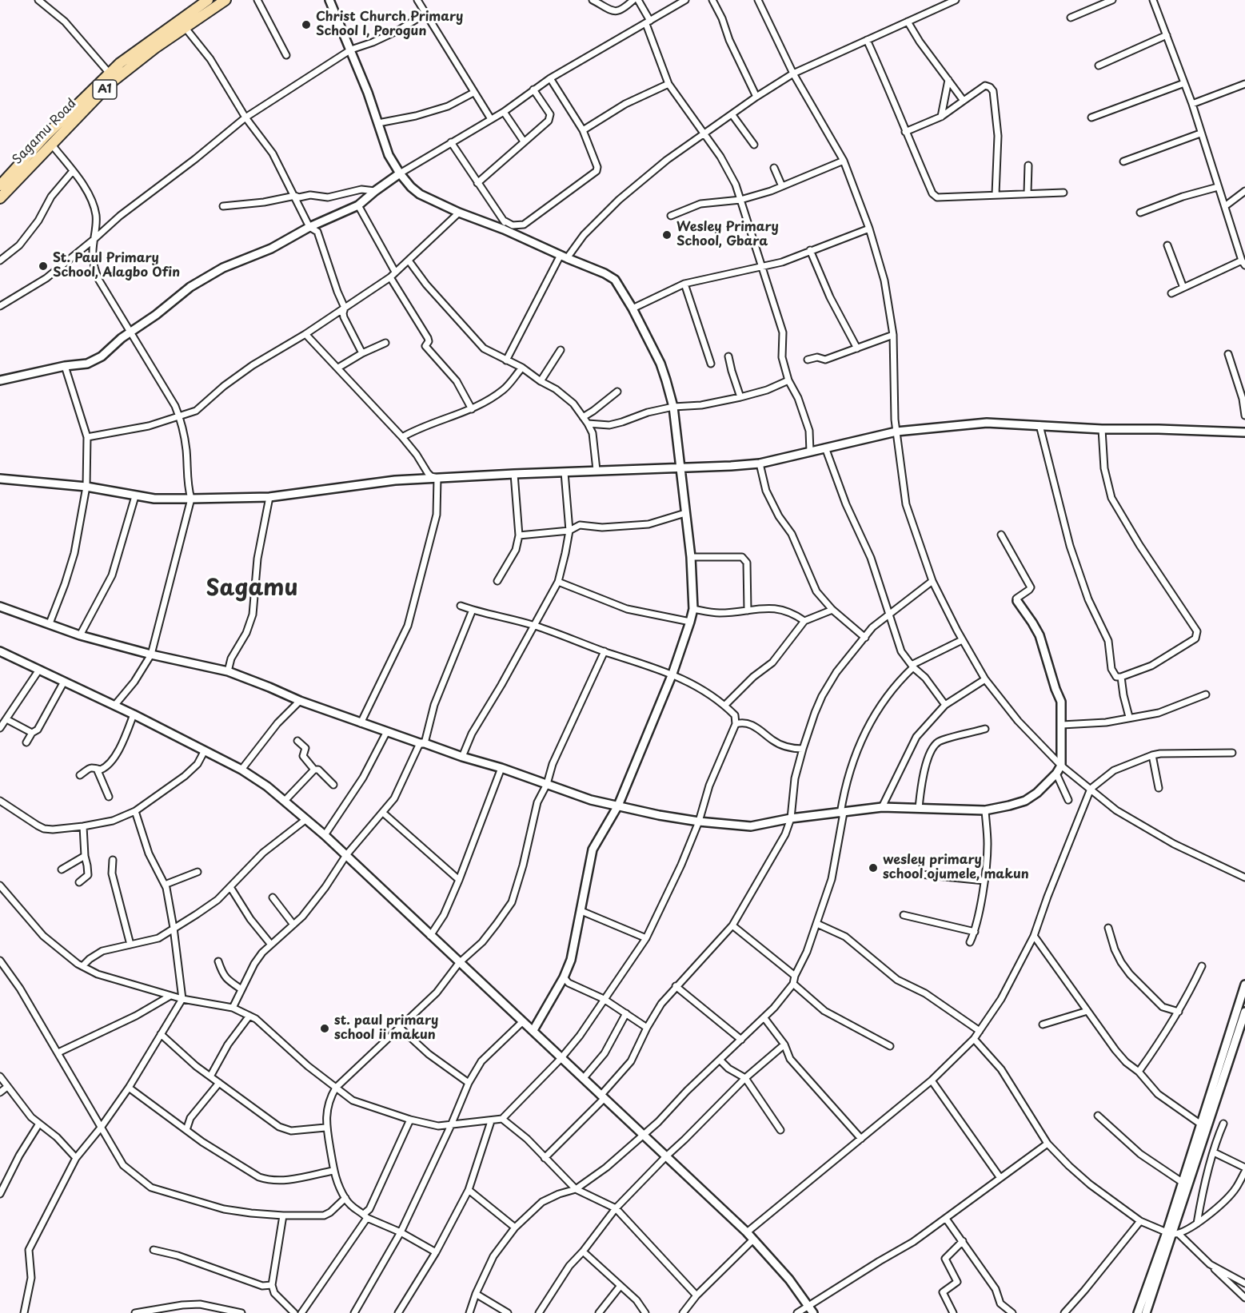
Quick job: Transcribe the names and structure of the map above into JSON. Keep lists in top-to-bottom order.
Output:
{
  "streets": {
    "highway": ["A1", "Sagamu Road"]
  },
  "districts": ["Sagamu"],
  "places": [
    "Christ Church Primary School I, Porogun",
    "Wesley Primary School, Gbara",
    "St. Paul Primary School, Alagbo Ofin",
    "wesley primary school ojumele, makun",
    "st. paul primary school ii makun"
  ]
}
